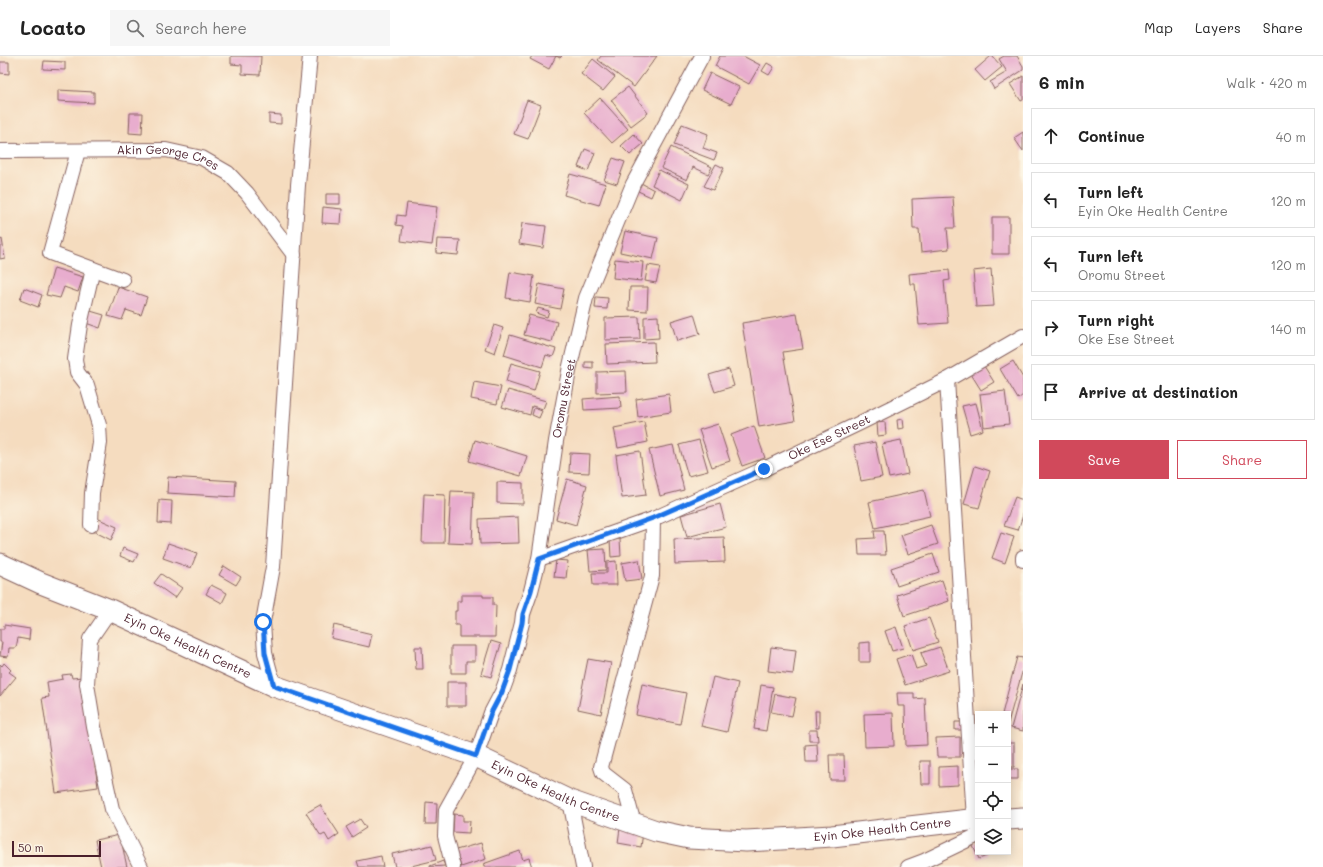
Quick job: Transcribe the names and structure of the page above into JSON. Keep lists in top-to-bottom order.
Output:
{
  "streets": {
    "main road": ["Eyin Oke Health Centre"],
    "street": ["Akin George Cres", "Oromu Street", "Oke Ese Street"]
  },
  "crossings": [
    ["Oromu Street", "Oke Ese Street"],
    ["Oromu Street", "Eyin Oke Health Centre"]
  ],
  "scale_bar": "50 m",
  "page": {
    "header": "Locato",
    "search": "Search here",
    "nav": ["Map", "Layers", "Share"],
    "heading": ["6 min", "Walk · 420 m"],
    "list": [
      ["Continue", "40 m"],
      ["Turn left", "Eyin Oke Health Centre", "120 m"],
      ["Turn left", "Oromu Street", "120 m"],
      ["Turn right", "Oke Ese Street", "140 m"],
      "Arrive at destination"
    ],
    "buttons": ["Save", "Share"],
    "map_buttons": ["+", "−"],
    "scale": "50 m"
  }
}
